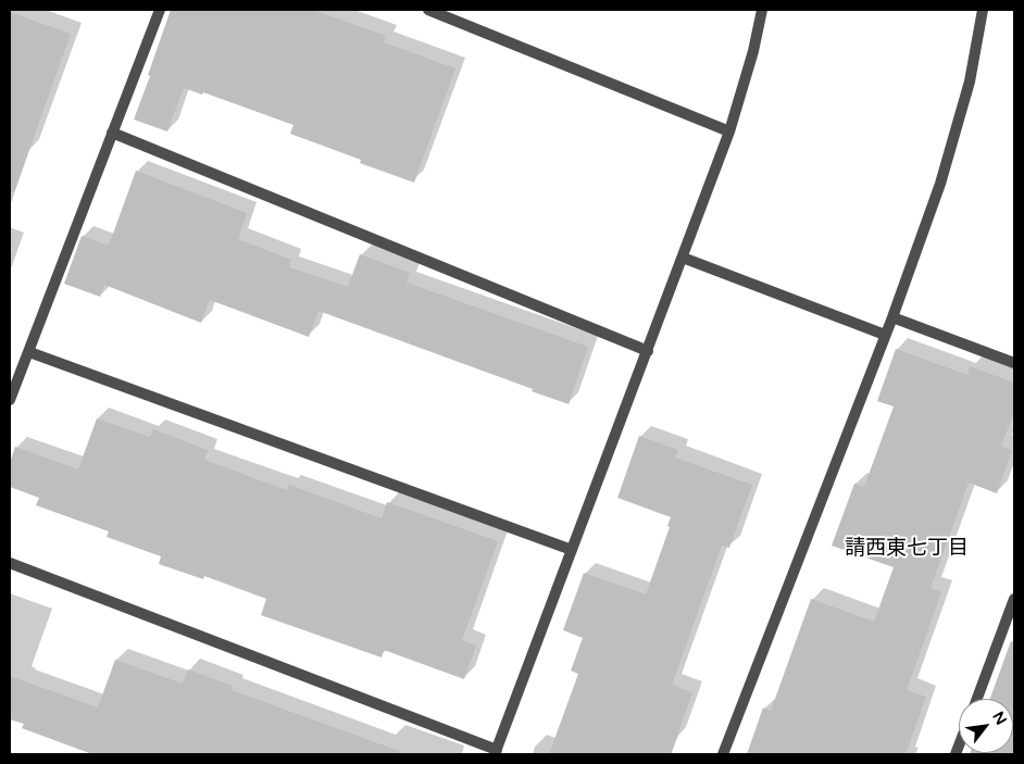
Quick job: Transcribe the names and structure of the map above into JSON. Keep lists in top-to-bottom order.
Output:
{
  "districts": ["請西東七丁目"],
  "north": "top right"
}
